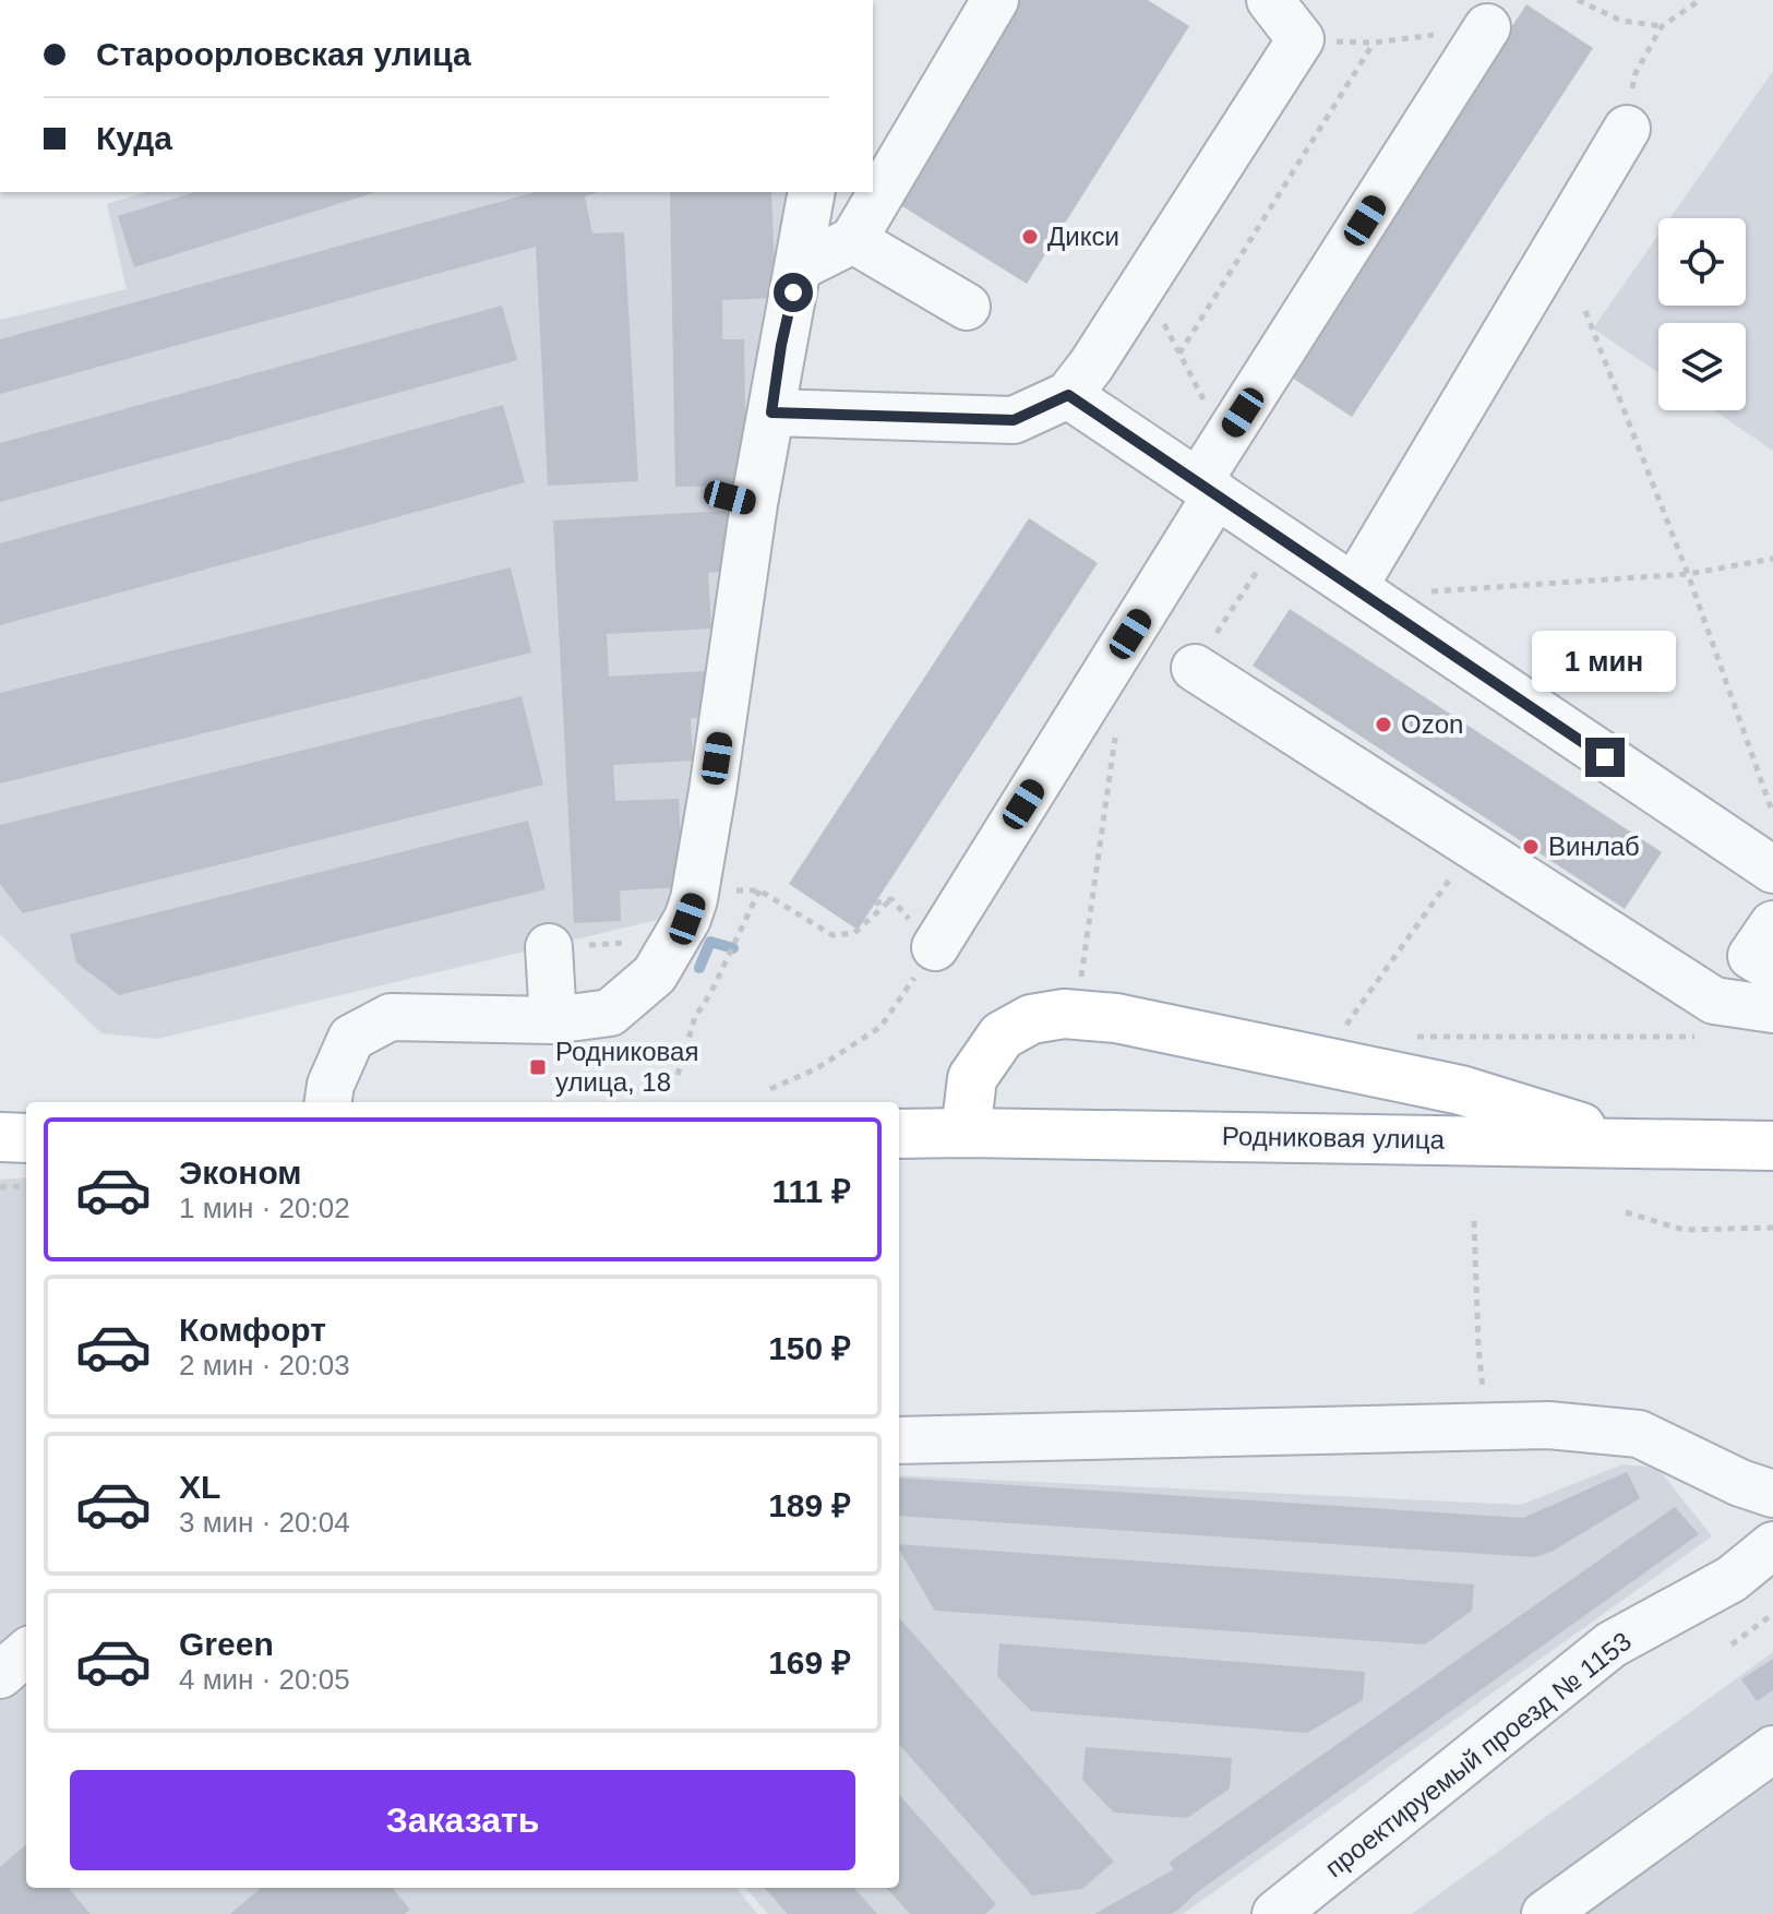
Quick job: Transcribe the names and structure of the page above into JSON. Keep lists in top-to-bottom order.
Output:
{
  "streets": {
    "main road": ["Родниковая улица"],
    "street": ["проектируемый проезд № 1153"]
  },
  "places": {
    "other": ["Дикси", "Ozon", "Винлаб"],
    "transit": ["Родниковая улица, 18"]
  },
  "page": {
    "banner": ["Староорловская улица", "Куда"],
    "bubble": "1 мин",
    "list": [
      {
        "name": "Эконом",
        "note": "1 мин · 20:02",
        "value": "111 ₽"
      },
      {
        "name": "Комфорт",
        "note": "2 мин · 20:03",
        "value": "150 ₽"
      },
      {
        "name": "XL",
        "note": "3 мин · 20:04",
        "value": "189 ₽"
      },
      {
        "name": "Green",
        "note": "4 мин · 20:05",
        "value": "169 ₽"
      }
    ],
    "buttons": "Заказать"
  }
}
